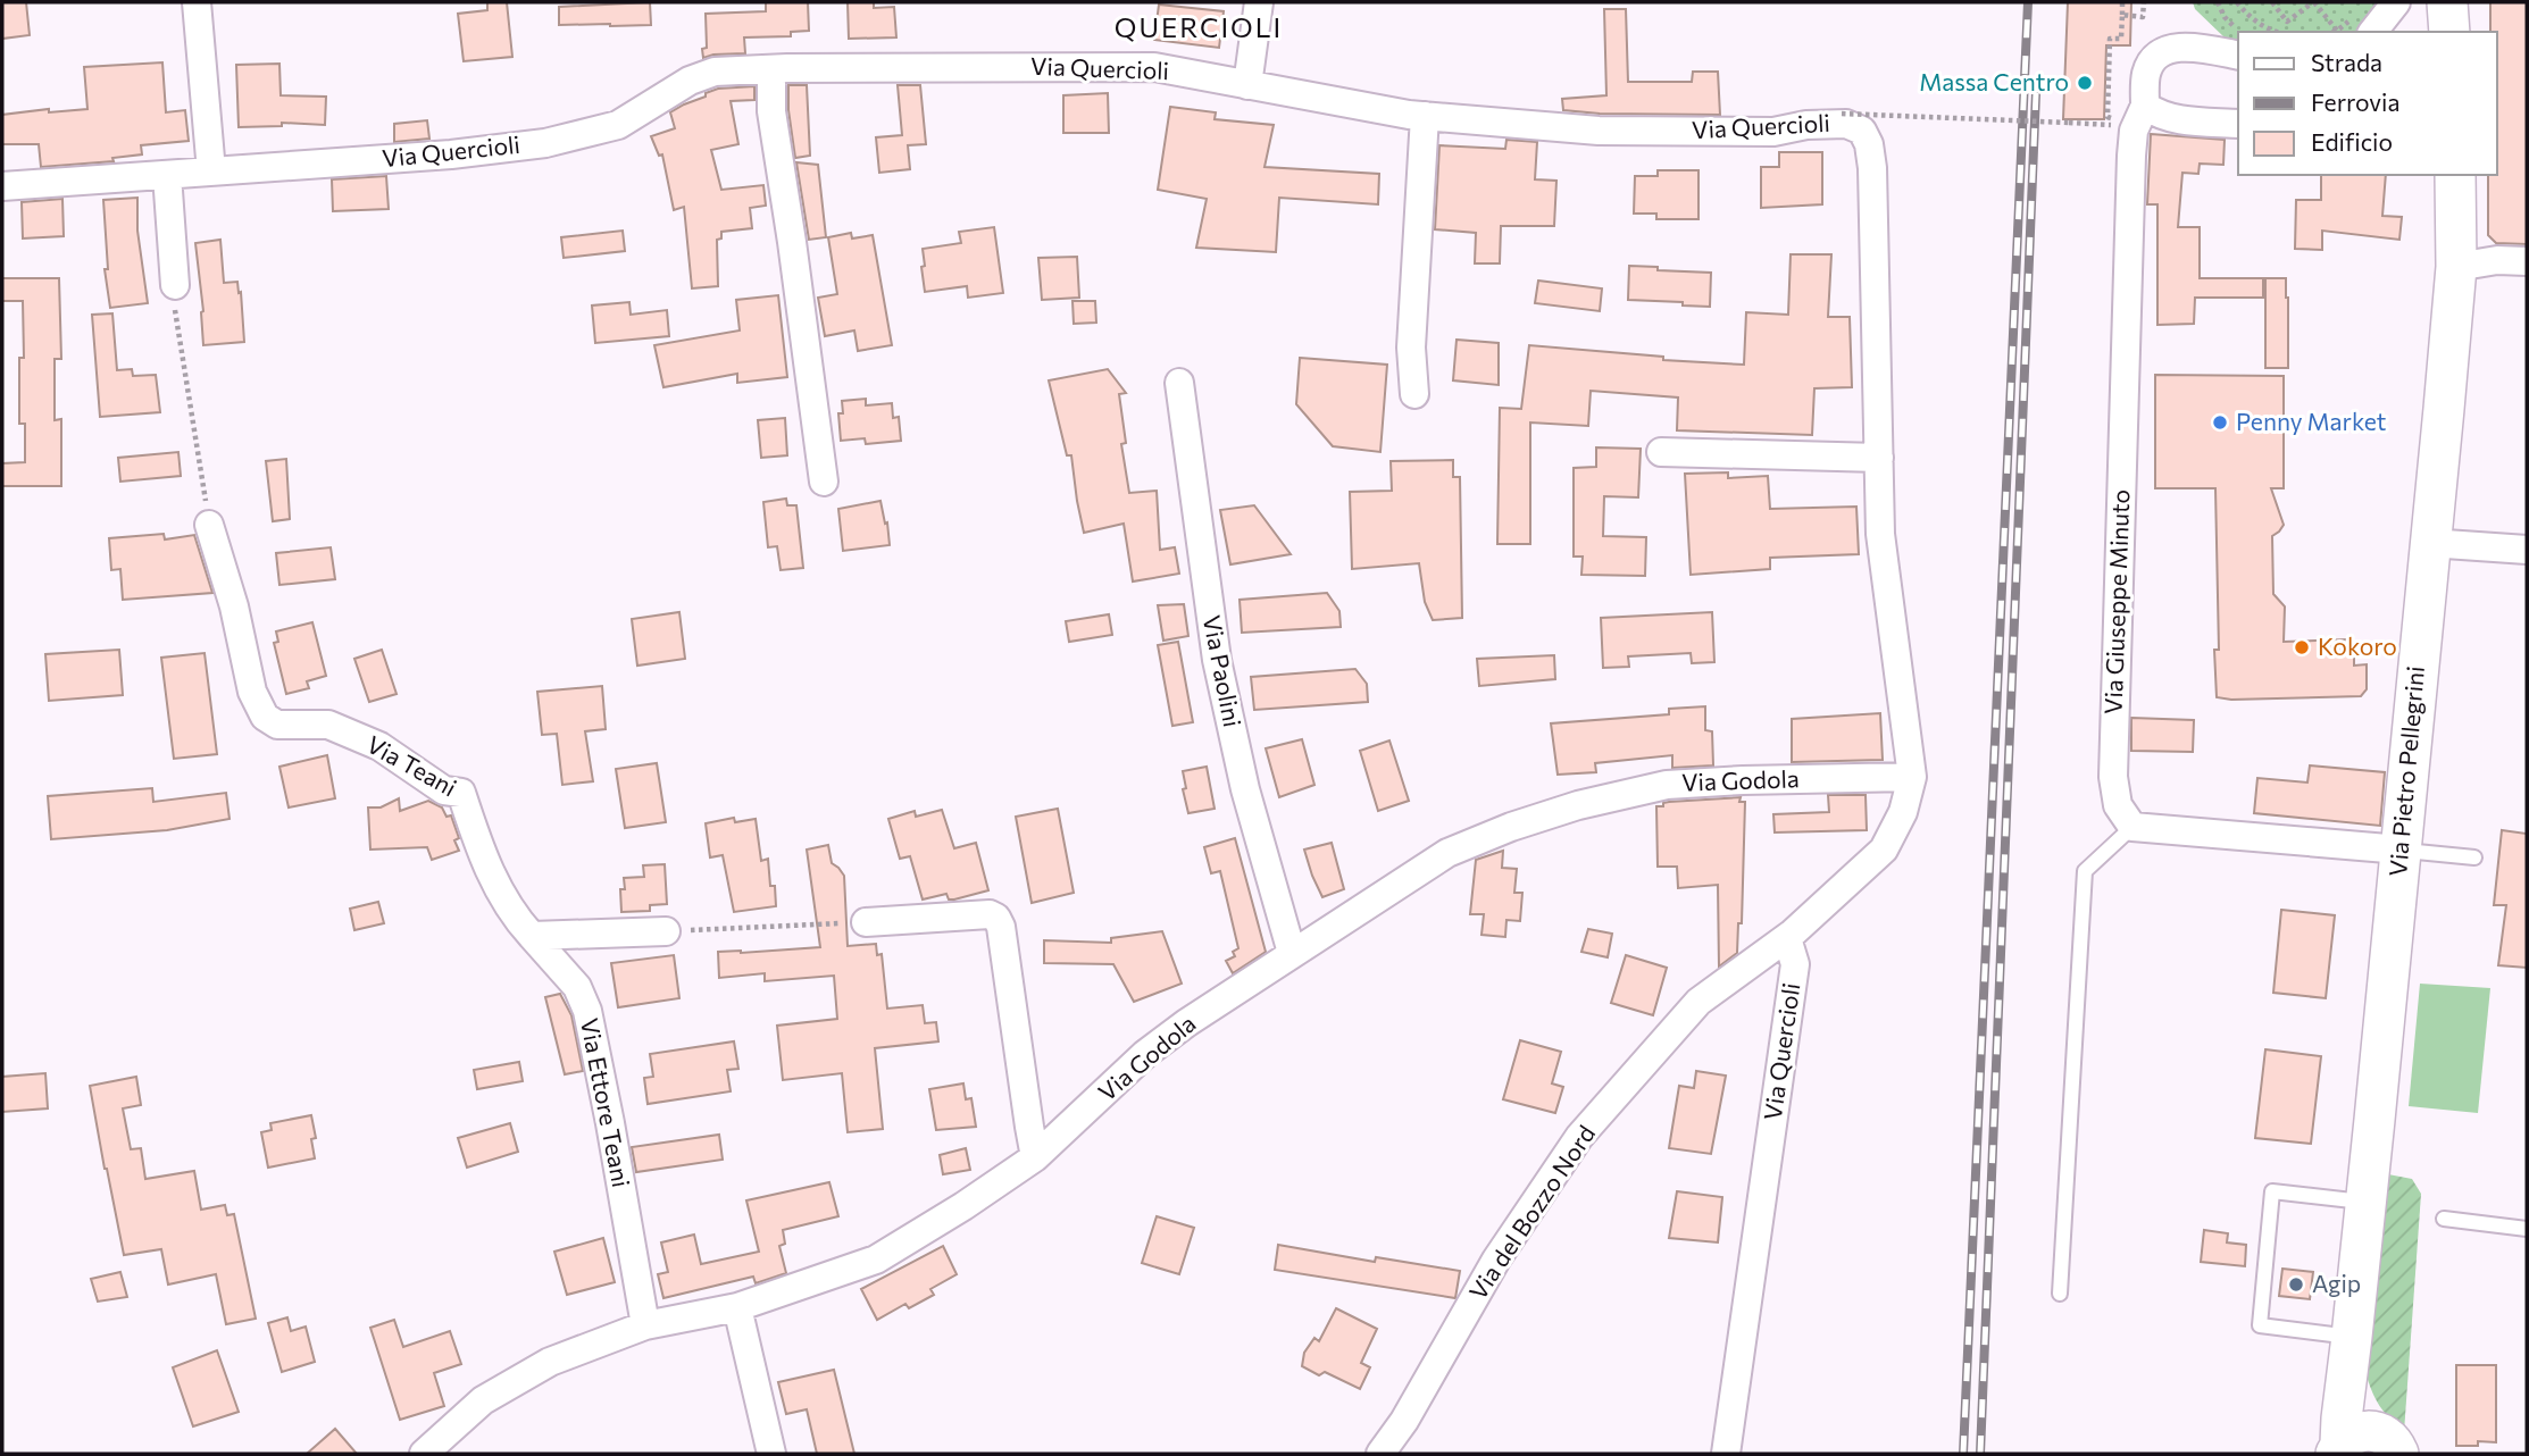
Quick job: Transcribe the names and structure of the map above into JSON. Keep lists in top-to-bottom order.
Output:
{
  "streets": {
    "main road": ["Via Pietro Pellegrini"],
    "street": [
      "Via Quercioli",
      "Via Giuseppe Minuto",
      "Via Paolini",
      "Via Teani",
      "Via Godola",
      "Via Ettore Teani",
      "Via del Bozzo Nord"
    ]
  },
  "crossings": [
    ["Via Quercioli", "Via Godola"],
    ["Via Quercioli", "Via del Bozzo Nord"],
    ["Via Paolini", "Via Godola"],
    ["Via Teani", "Via Ettore Teani"],
    ["Via Godola", "Via Ettore Teani"]
  ],
  "districts": ["QUERCIOLI"],
  "places": [
    "Massa Centro",
    "Penny Market",
    "Kokoro",
    "Agip"
  ],
  "legend": ["Strada", "Ferrovia", "Edificio"]
}
